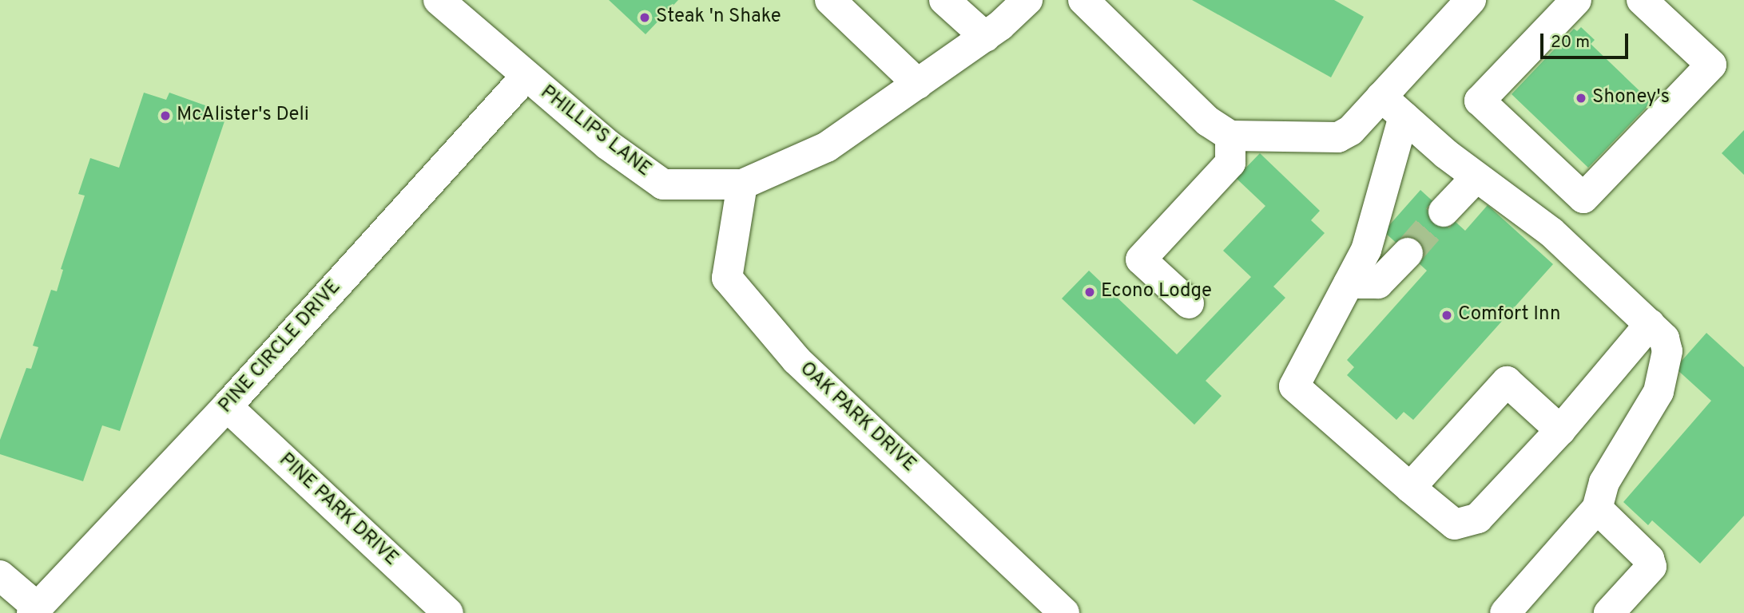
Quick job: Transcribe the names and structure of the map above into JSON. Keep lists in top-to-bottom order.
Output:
{
  "streets": {
    "street": [
      "PHILLIPS LANE",
      "PINE CIRCLE DRIVE",
      "OAK PARK DRIVE",
      "PINE PARK DRIVE"
    ]
  },
  "crossings": [
    ["PHILLIPS LANE", "PINE CIRCLE DRIVE"],
    ["PHILLIPS LANE", "OAK PARK DRIVE"],
    ["PINE CIRCLE DRIVE", "PINE PARK DRIVE"]
  ],
  "places": [
    "Steak 'n Shake",
    "Shoney's",
    "McAlister's Deli",
    "Econo Lodge",
    "Comfort Inn"
  ],
  "scale_bar": "20 m"
}
